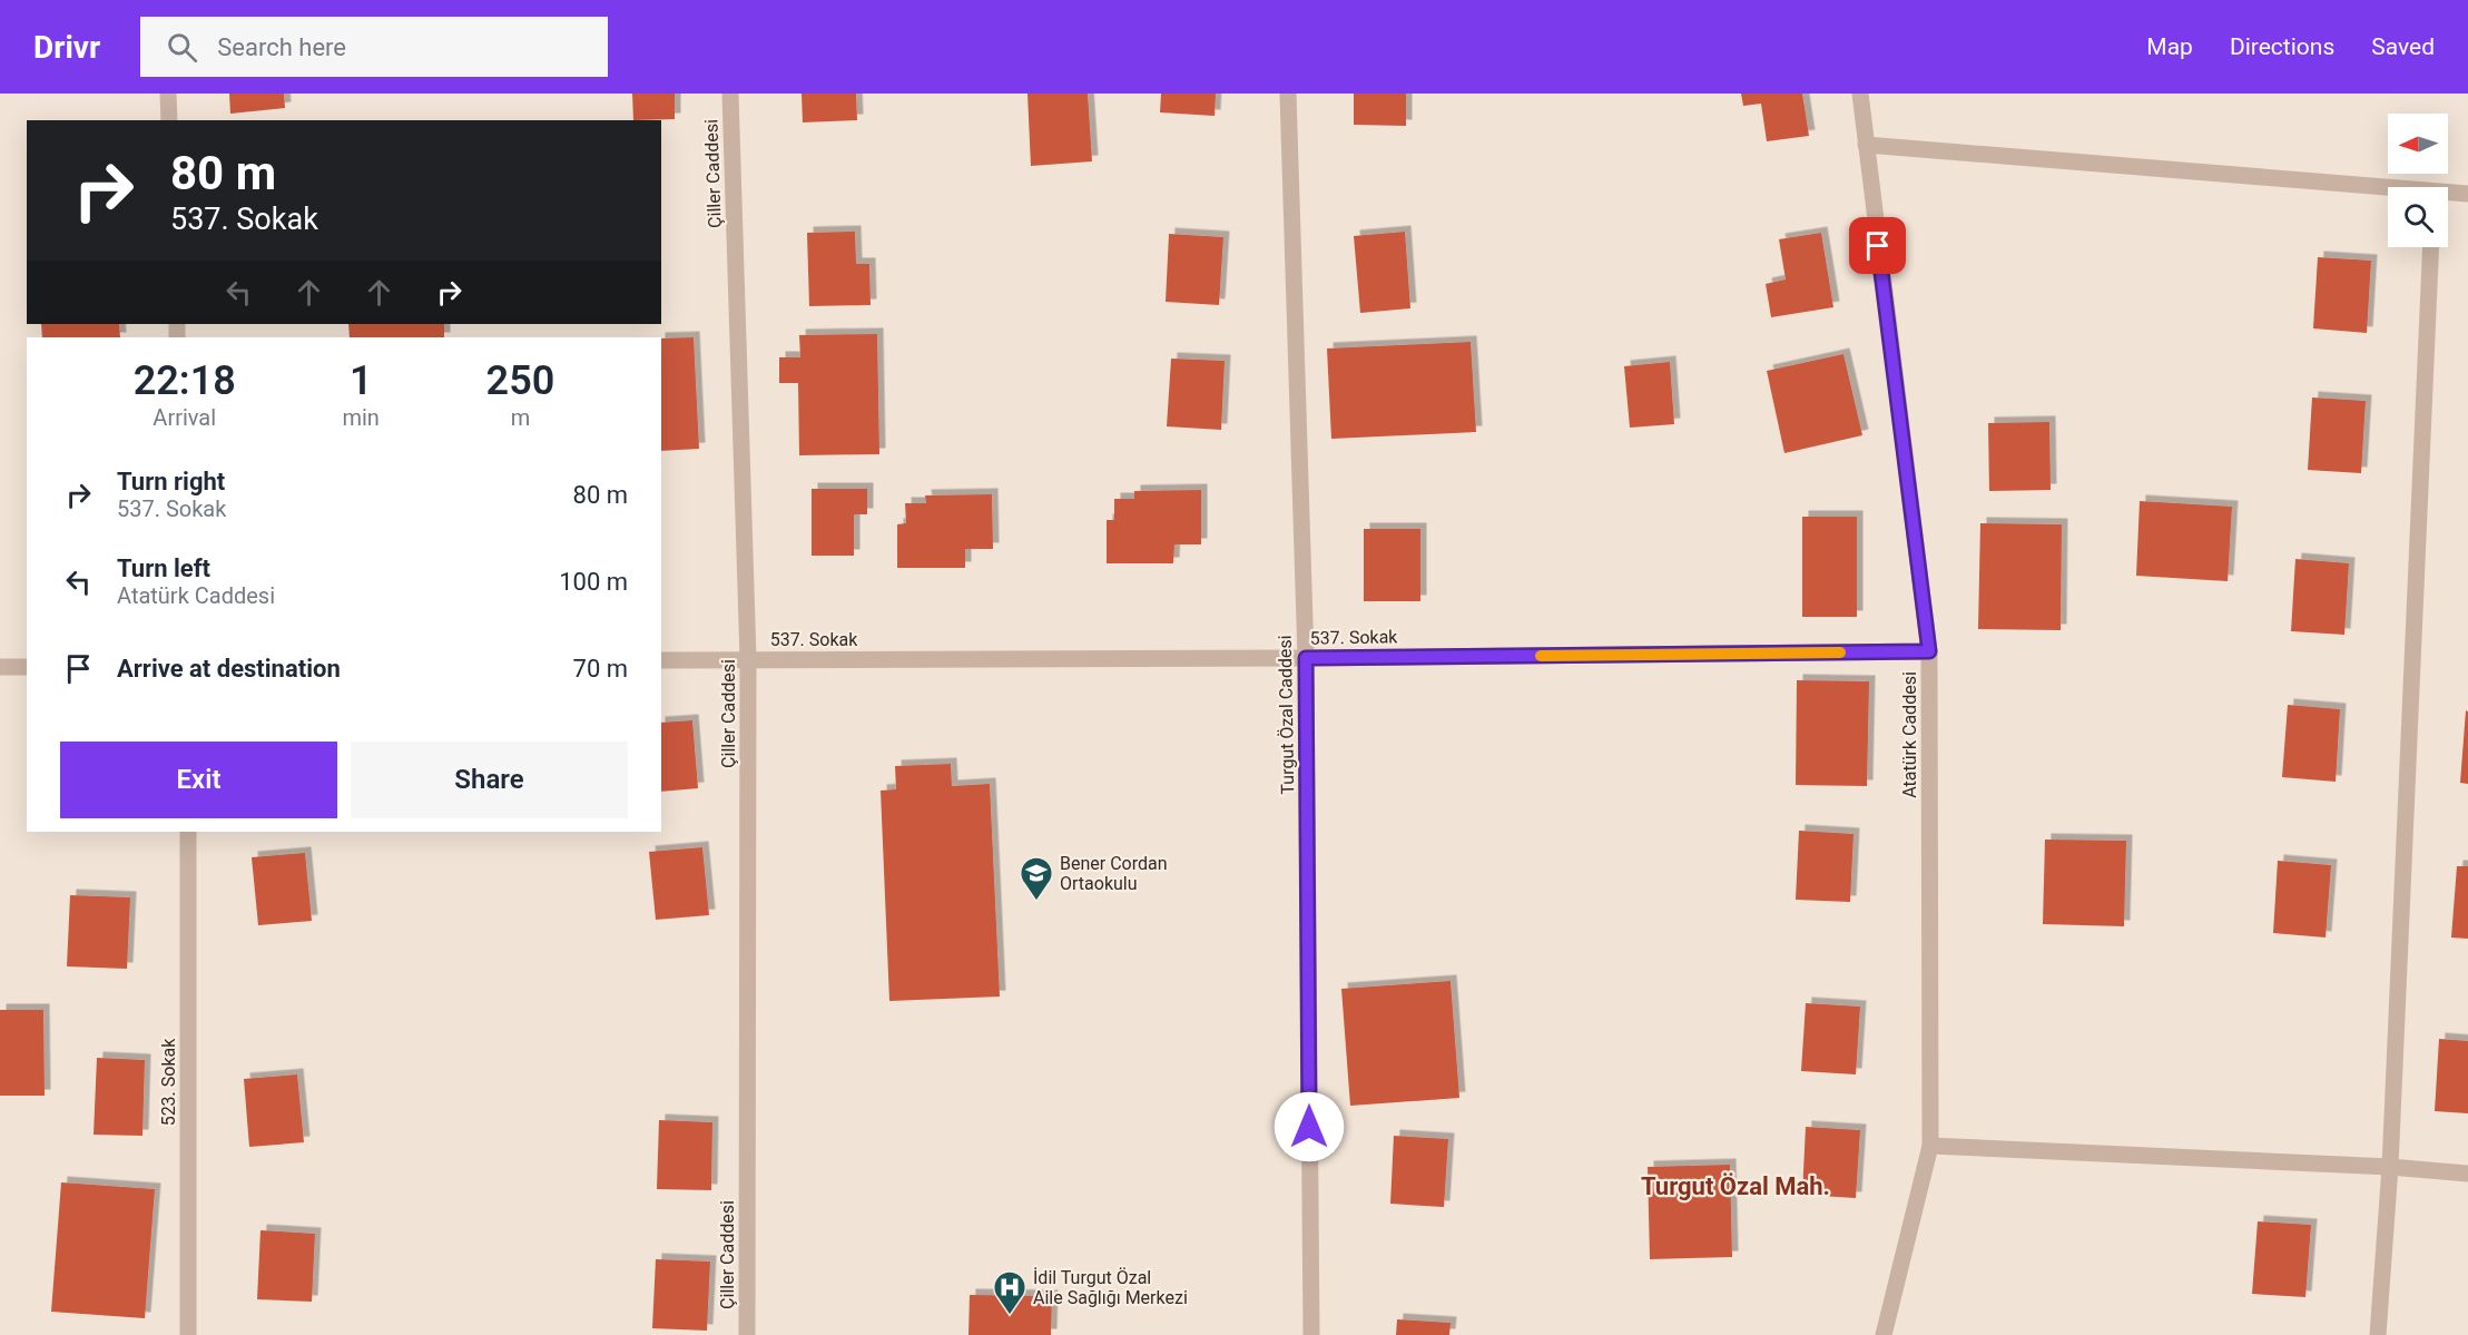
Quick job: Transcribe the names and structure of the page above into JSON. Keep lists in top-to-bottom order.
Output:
{
  "streets": {
    "street": [
      "Çiller Caddesi",
      "537. Sokak",
      "Turgut Özal Caddesi",
      "Atatürk Caddesi",
      "523. Sokak"
    ]
  },
  "crossings": [
    ["Çiller Caddesi", "537. Sokak"],
    ["537. Sokak", "Turgut Özal Caddesi"],
    ["537. Sokak", "Atatürk Caddesi"]
  ],
  "districts": ["Turgut Özal Mah."],
  "places": {
    "school or university": ["Bener Cordan Ortaokulu"],
    "hospital": ["İdil Turgut Özal Aile Sağlığı Merkezi"]
  },
  "north": "left",
  "page": {
    "header": "Drivr",
    "search": "Search here",
    "nav": ["Map", "Directions", "Saved"],
    "turn": ["80 m", "537. Sokak"],
    "eta": [
      "22:18",
      "Arrival",
      "1",
      "min",
      "250",
      "m"
    ],
    "list": [
      {
        "name": "Turn right",
        "note": "537. Sokak",
        "value": "80 m"
      },
      {
        "name": "Turn left",
        "note": "Atatürk Caddesi",
        "value": "100 m"
      },
      {
        "name": "Arrive at destination",
        "value": "70 m"
      }
    ],
    "buttons": ["Exit", "Share"]
  }
}
